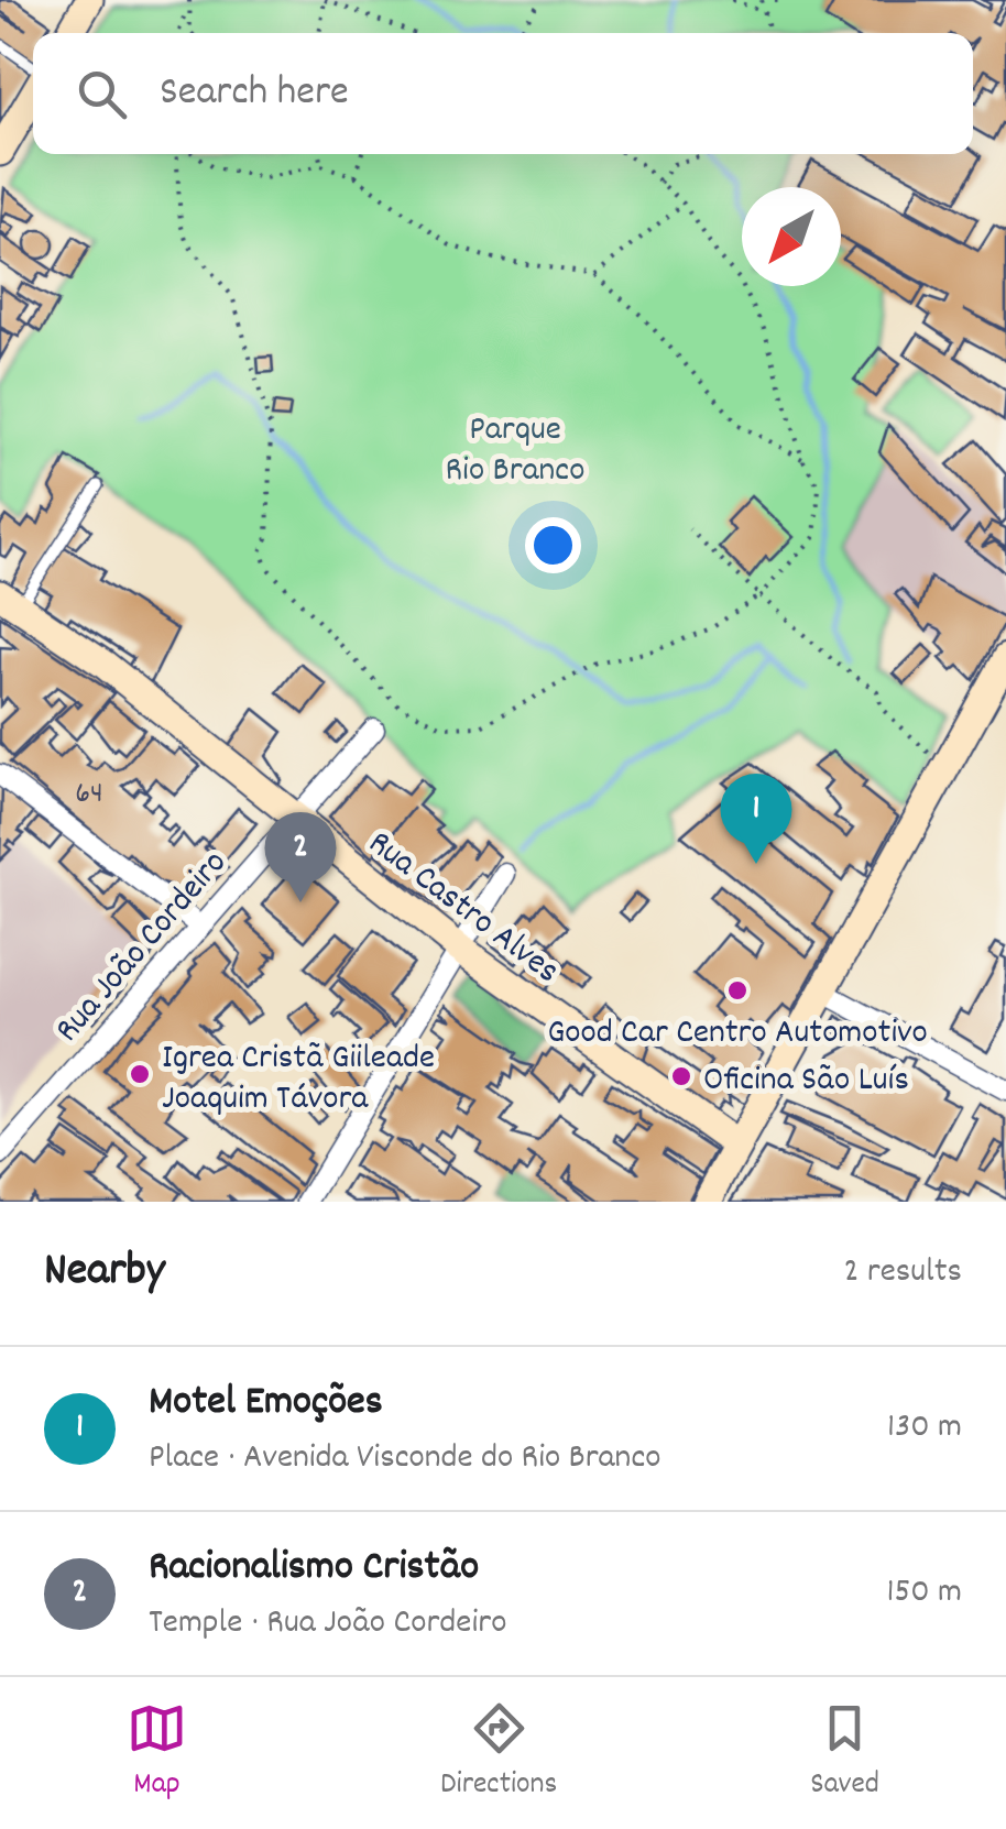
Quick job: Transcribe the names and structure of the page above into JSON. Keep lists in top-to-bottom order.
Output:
{
  "streets": {
    "street": ["Rua Castro Alves", "Rua João Cordeiro"]
  },
  "crossings": [
    ["Rua Castro Alves", "Rua João Cordeiro"]
  ],
  "parks": ["Parque Rio Branco"],
  "places": ["Good Car Centro Automotivo", "Igrea Cristã Giileade Joaquim Távora", "Oficina São Luís"],
  "house_numbers": ["64"],
  "north": "bottom left",
  "page": {
    "search": "Search here",
    "pins": ["1", "2"],
    "heading": ["Nearby", "2 results"],
    "list": [
      {
        "mark": "1",
        "name": "Motel Emoções",
        "note": "Place · Avenida Visconde do Rio Branco",
        "value": "130 m"
      },
      {
        "mark": "2",
        "name": "Racionalismo Cristão",
        "note": "Temple · Rua João Cordeiro",
        "value": "150 m"
      }
    ],
    "nav": ["Map", "Directions", "Saved"]
  }
}
